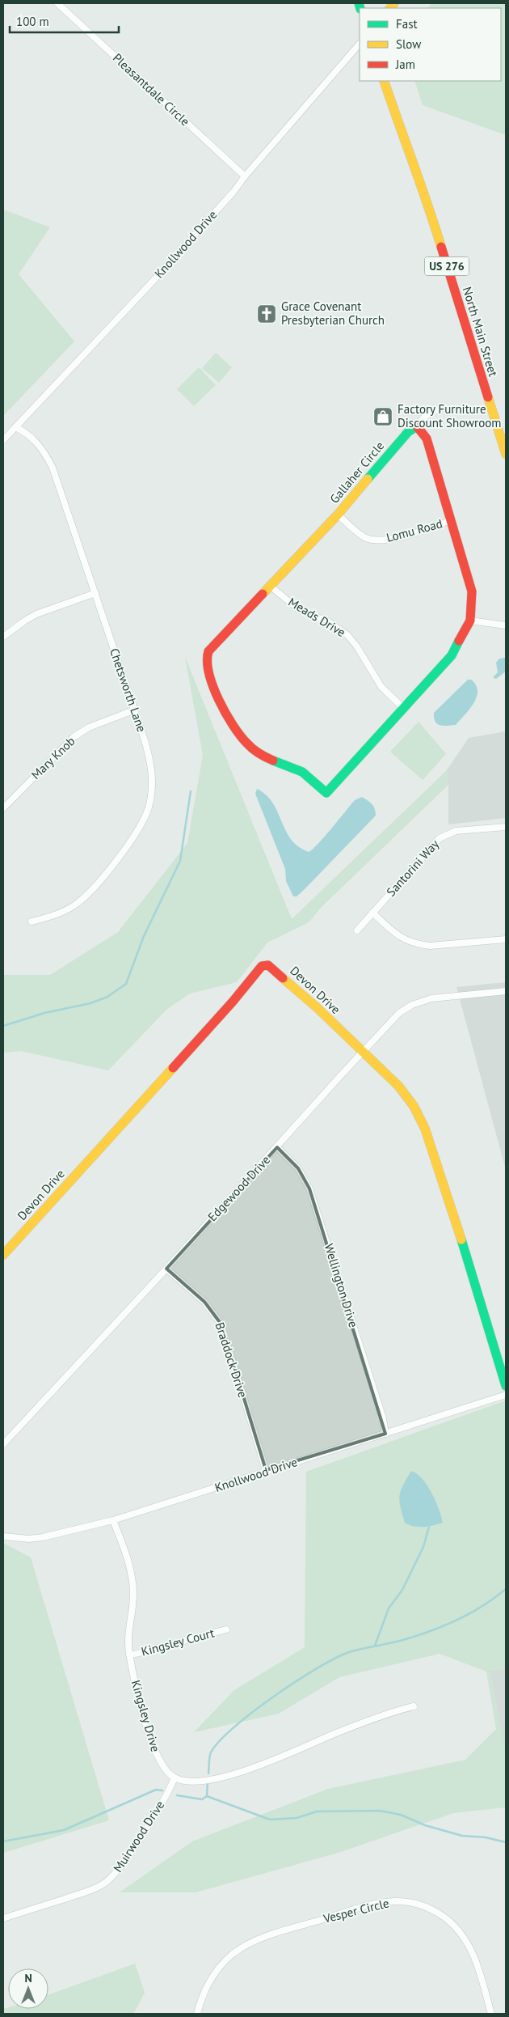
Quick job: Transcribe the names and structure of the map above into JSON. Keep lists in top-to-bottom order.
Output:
{
  "streets": {
    "street": [
      "Pleasantdale Circle",
      "Knollwood Drive",
      "US 276",
      "North Main Street",
      "Gallaher Circle",
      "Lomu Road",
      "Meads Drive",
      "Chetsworth Lane",
      "Mary Knob",
      "Santorini Way",
      "Devon Drive",
      "Edgewood Drive",
      "Wellington Drive",
      "Braddock Drive",
      "Kingsley Court",
      "Kingsley Drive",
      "Muirwood Drive",
      "Vesper Circle"
    ]
  },
  "crossings": [
    ["Pleasantdale Circle", "Knollwood Drive"],
    ["Knollwood Drive", "Chetsworth Lane"],
    ["Knollwood Drive", "Wellington Drive"],
    ["Knollwood Drive", "Braddock Drive"],
    ["Knollwood Drive", "Kingsley Drive"],
    ["Gallaher Circle", "Lomu Road"],
    ["Gallaher Circle", "Meads Drive"],
    ["Chetsworth Lane", "Mary Knob"],
    ["Devon Drive", "Edgewood Drive"],
    ["Edgewood Drive", "Wellington Drive"],
    ["Edgewood Drive", "Braddock Drive"],
    ["Kingsley Court", "Kingsley Drive"],
    ["Kingsley Drive", "Muirwood Drive"]
  ],
  "places": {
    "church": ["Grace Covenant Presbyterian Church"],
    "shop": ["Factory Furniture Discount Showroom"]
  },
  "legend": ["Fast", "Slow", "Jam"],
  "scale_bar": "100 m",
  "north": "top"
}
